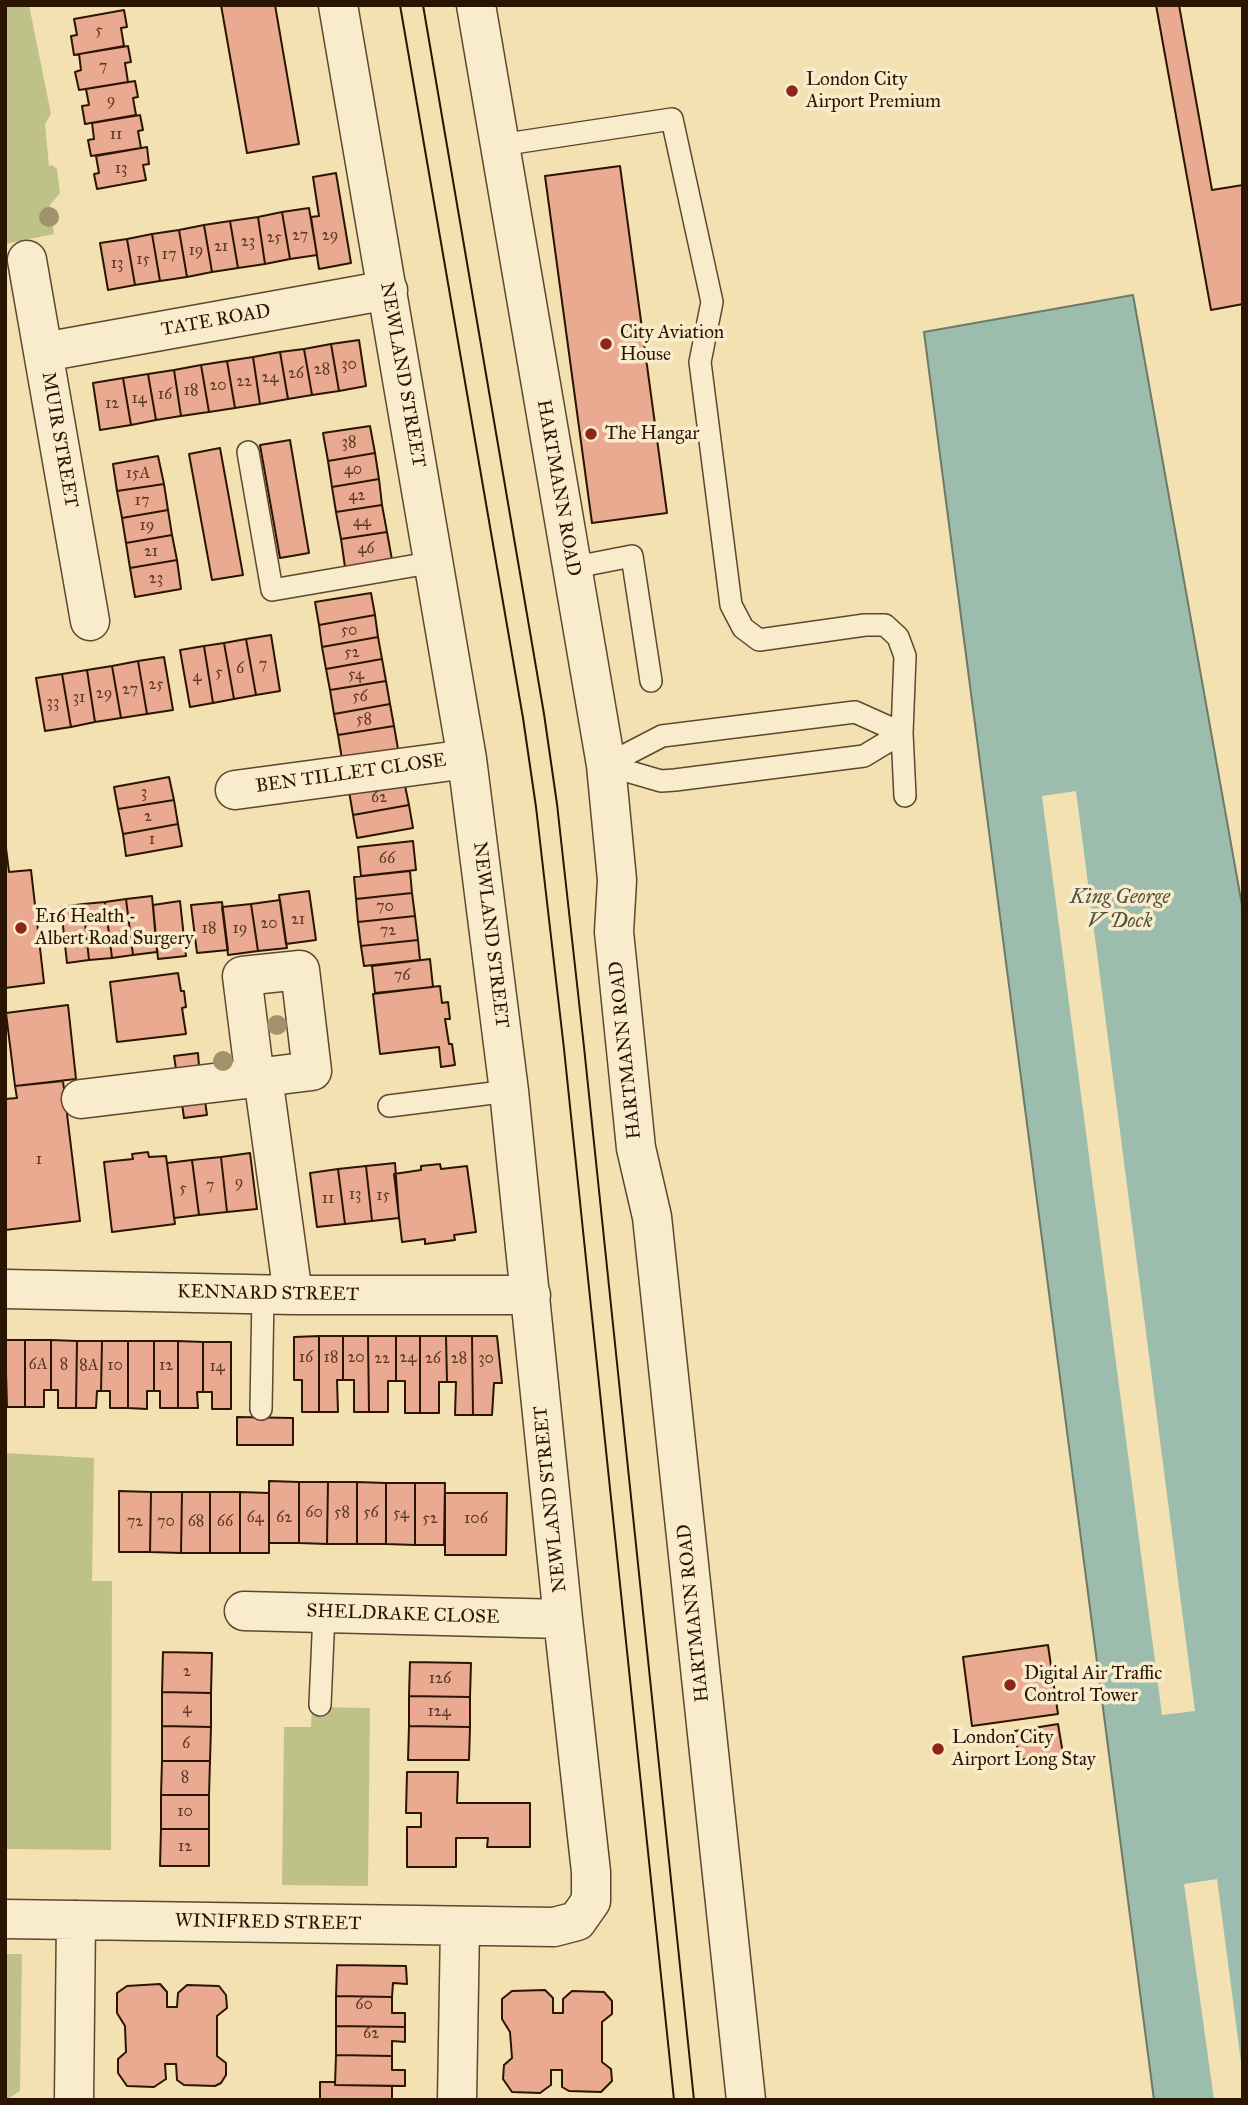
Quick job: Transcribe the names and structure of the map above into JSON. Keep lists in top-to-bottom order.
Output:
{
  "streets": {
    "street": [
      "TATE ROAD",
      "NEWLAND STREET",
      "MUIR STREET",
      "HARTMANN ROAD",
      "BEN TILLET CLOSE",
      "KENNARD STREET",
      "SHELDRAKE CLOSE",
      "WINIFRED STREET"
    ]
  },
  "crossings": [
    ["TATE ROAD", "NEWLAND STREET"],
    ["TATE ROAD", "MUIR STREET"],
    ["NEWLAND STREET", "BEN TILLET CLOSE"],
    ["NEWLAND STREET", "KENNARD STREET"],
    ["NEWLAND STREET", "SHELDRAKE CLOSE"],
    ["NEWLAND STREET", "WINIFRED STREET"]
  ],
  "water": ["King George V Dock"],
  "places": [
    "London City Airport Premium",
    "City Aviation House",
    "The Hangar",
    "E16 Health - Albert Road Surgery",
    "Digital Air Traffic Control Tower",
    "London City Airport Long Stay"
  ],
  "house_numbers": [
    "5",
    "7",
    "9",
    "11",
    "13",
    "27",
    "29",
    "25",
    "23",
    "21",
    "19",
    "17",
    "15",
    "13",
    "30",
    "28",
    "26",
    "24",
    "22",
    "20",
    "18",
    "16",
    "14",
    "12",
    "38",
    "40",
    "15A",
    "42",
    "17",
    "44",
    "19",
    "46",
    "21",
    "23",
    "50",
    "52",
    "7",
    "6",
    "5",
    "54",
    "4",
    "25",
    "27",
    "29",
    "56",
    "31",
    "33",
    "58",
    "3",
    "62",
    "2",
    "1",
    "66",
    "70",
    "21",
    "20",
    "18",
    "19",
    "72",
    "76",
    "1",
    "9",
    "7",
    "5",
    "13",
    "15",
    "11",
    "16",
    "18",
    "20",
    "24",
    "22",
    "26",
    "28",
    "30",
    "6A",
    "8",
    "8A",
    "10",
    "12",
    "14",
    "60",
    "58",
    "56",
    "54",
    "64",
    "62",
    "52",
    "106",
    "72",
    "70",
    "68",
    "66",
    "2",
    "126",
    "4",
    "124",
    "6",
    "8",
    "10",
    "12",
    "60",
    "62"
  ]
}
